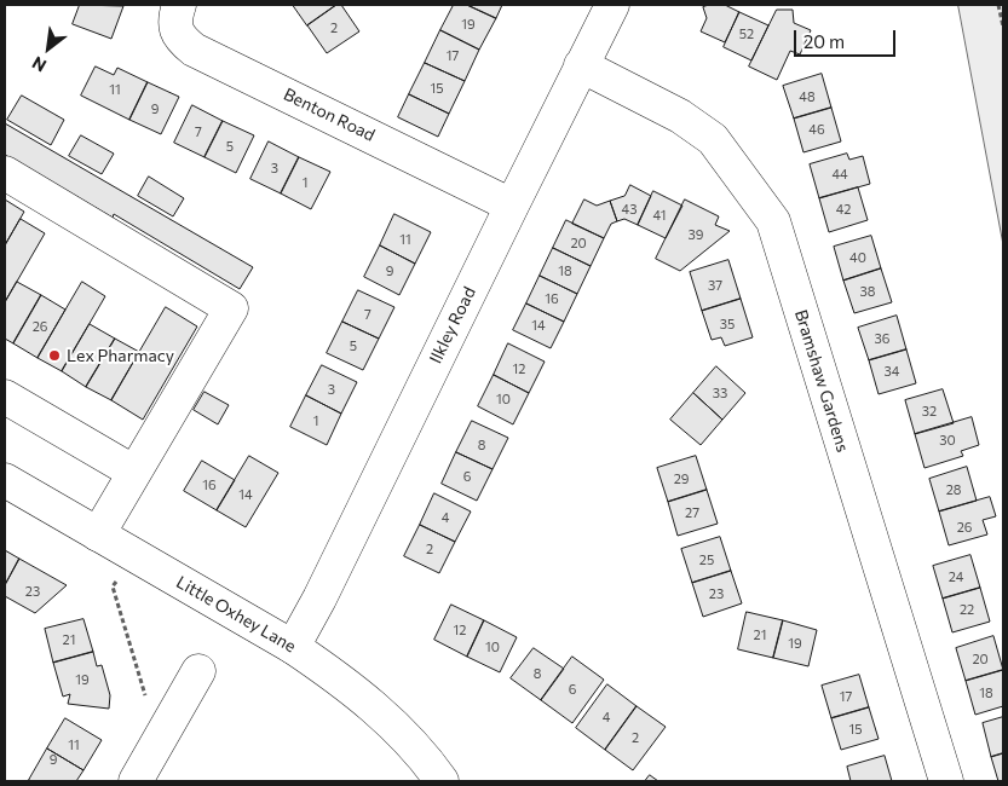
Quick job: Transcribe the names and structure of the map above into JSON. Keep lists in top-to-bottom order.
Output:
{
  "streets": {
    "street": [
      "Benton Road",
      "Ilkley Road",
      "Bramshaw Gardens",
      "Little Oxhey Lane"
    ]
  },
  "crossings": [
    ["Benton Road", "Ilkley Road"],
    ["Ilkley Road", "Bramshaw Gardens"],
    ["Ilkley Road", "Little Oxhey Lane"]
  ],
  "places": ["Lex Pharmacy"],
  "house_numbers": [
    "19",
    "2",
    "52",
    "17",
    "15",
    "11",
    "48",
    "9",
    "46",
    "7",
    "5",
    "3",
    "44",
    "1",
    "43",
    "42",
    "41",
    "39",
    "11",
    "20",
    "40",
    "9",
    "18",
    "37",
    "38",
    "16",
    "7",
    "35",
    "14",
    "26",
    "36",
    "5",
    "12",
    "34",
    "3",
    "33",
    "10",
    "32",
    "1",
    "30",
    "8",
    "6",
    "29",
    "16",
    "28",
    "14",
    "27",
    "4",
    "26",
    "2",
    "25",
    "24",
    "23",
    "23",
    "22",
    "12",
    "21",
    "21",
    "19",
    "10",
    "20",
    "8",
    "19",
    "6",
    "18",
    "17",
    "4",
    "15",
    "2",
    "11",
    "9"
  ],
  "scale_bar": "20 m",
  "north": "bottom left"
}
